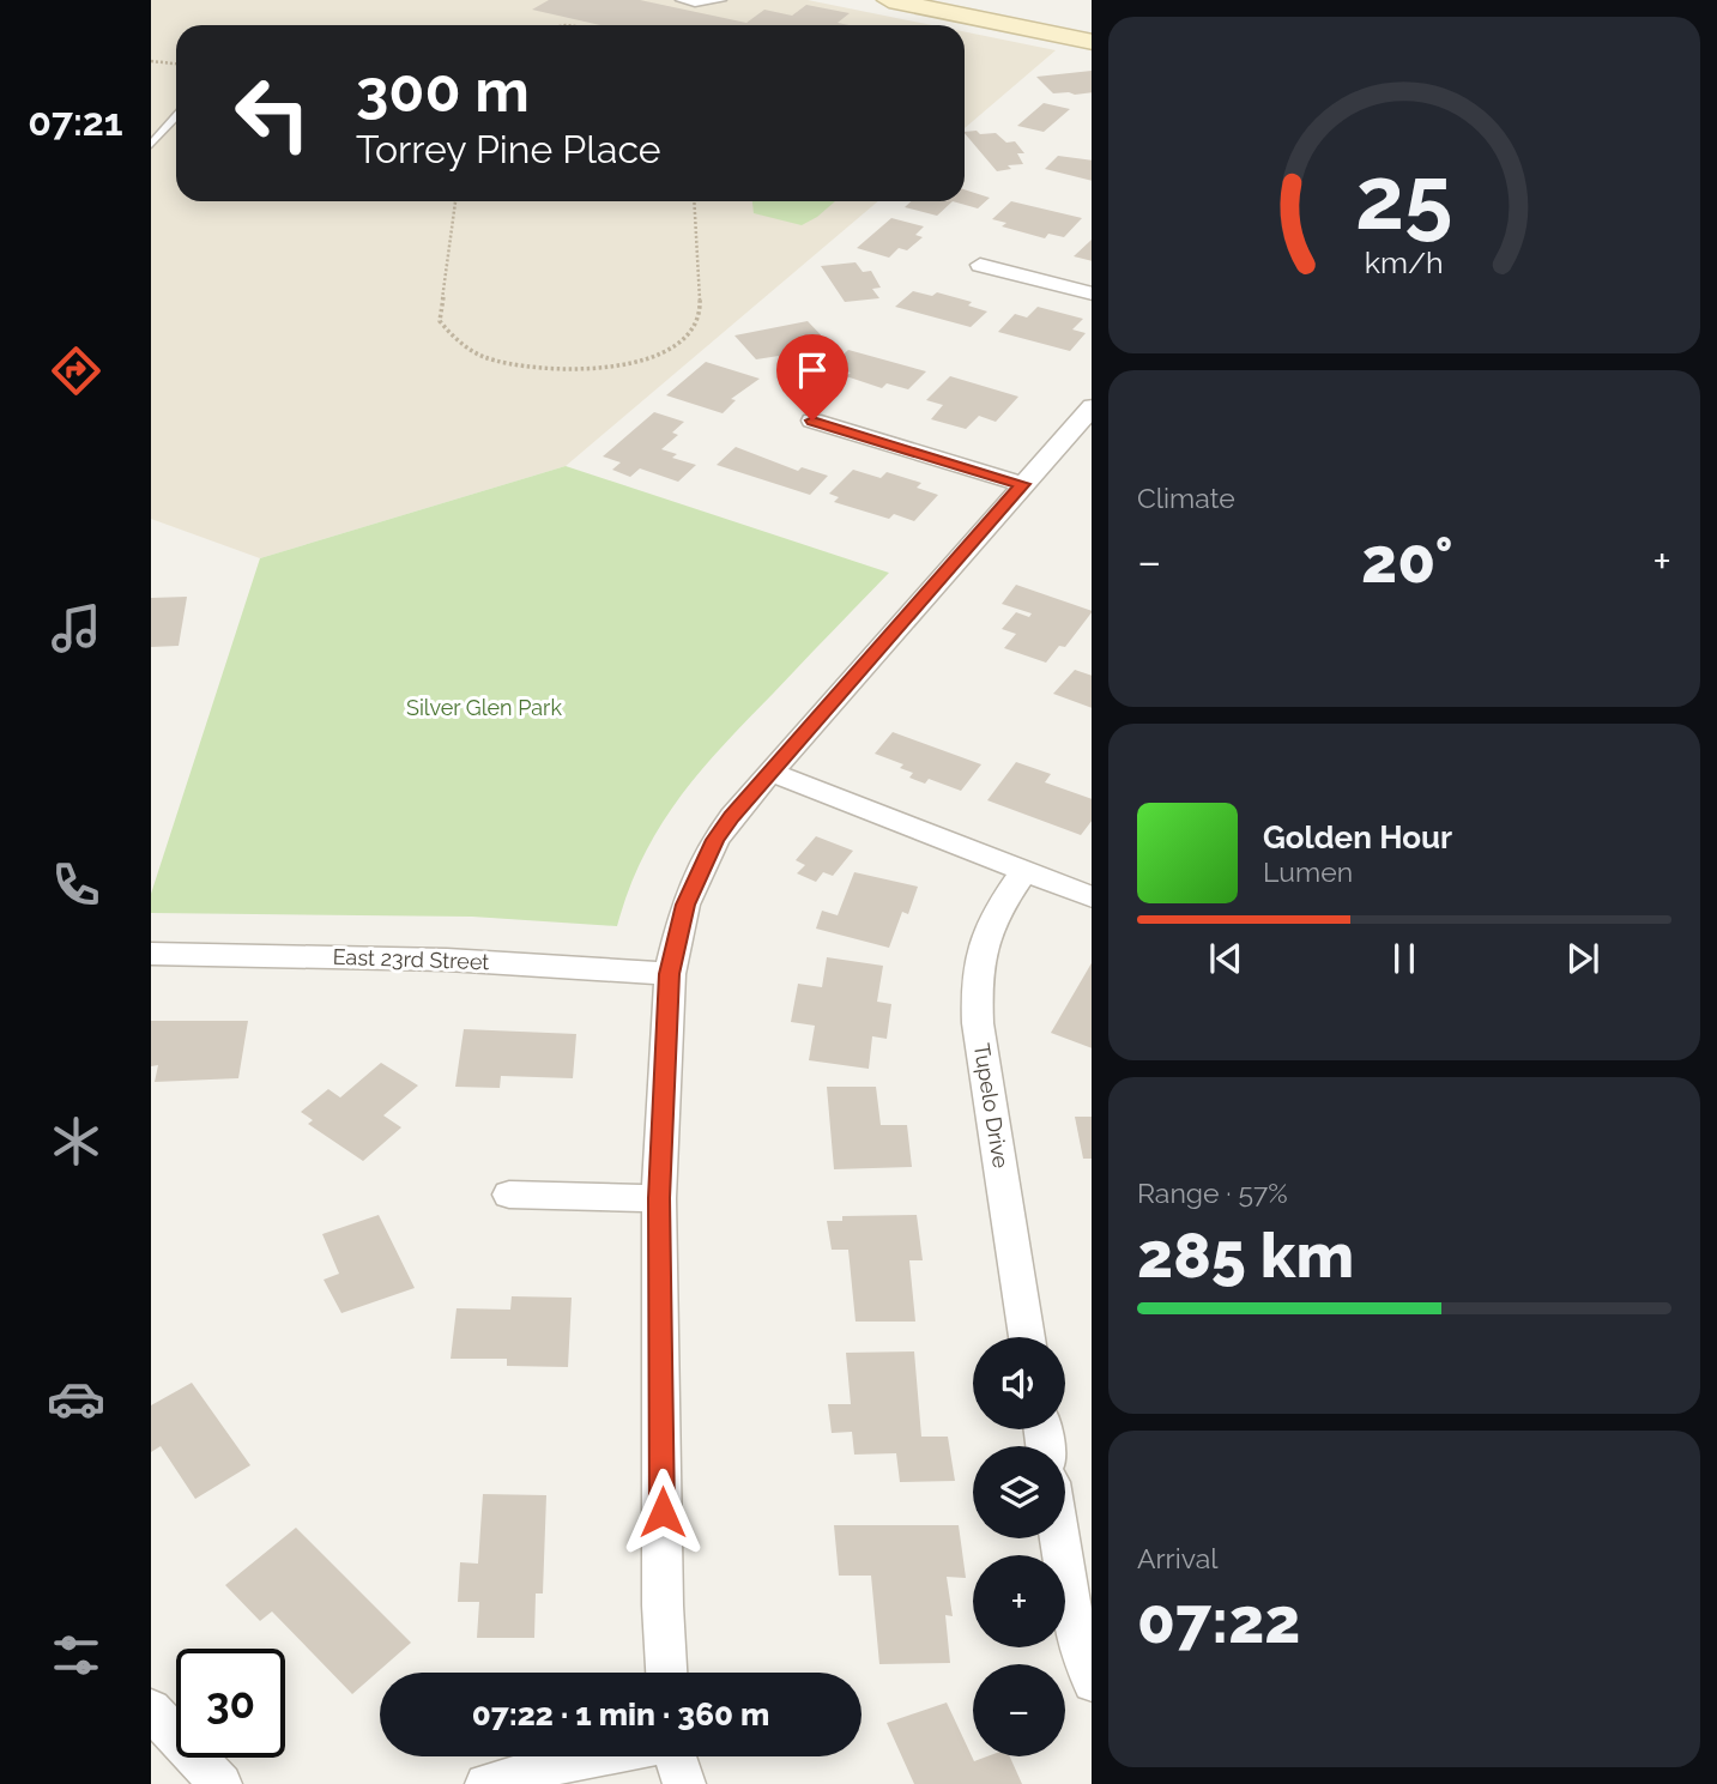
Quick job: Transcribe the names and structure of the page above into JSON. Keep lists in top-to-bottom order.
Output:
{
  "streets": {
    "street": ["East 23rd Street", "Tupelo Drive"]
  },
  "parks": ["Silver Glen Park"],
  "page": {
    "tabs": "07:21",
    "turn": ["300 m", "Torrey Pine Place"],
    "tile": [
      "Climate",
      ["Range · 57%", "285 km"],
      ["Arrival", "07:22"]
    ],
    "heat": ["−", "20°", "+"],
    "song": ["Golden Hour", "Lumen"],
    "map_buttons": ["+", "−"],
    "limit": "30",
    "trip": "07:22 · 1 min · 360 m",
    "gauge": ["25", "km/h"]
  }
}
